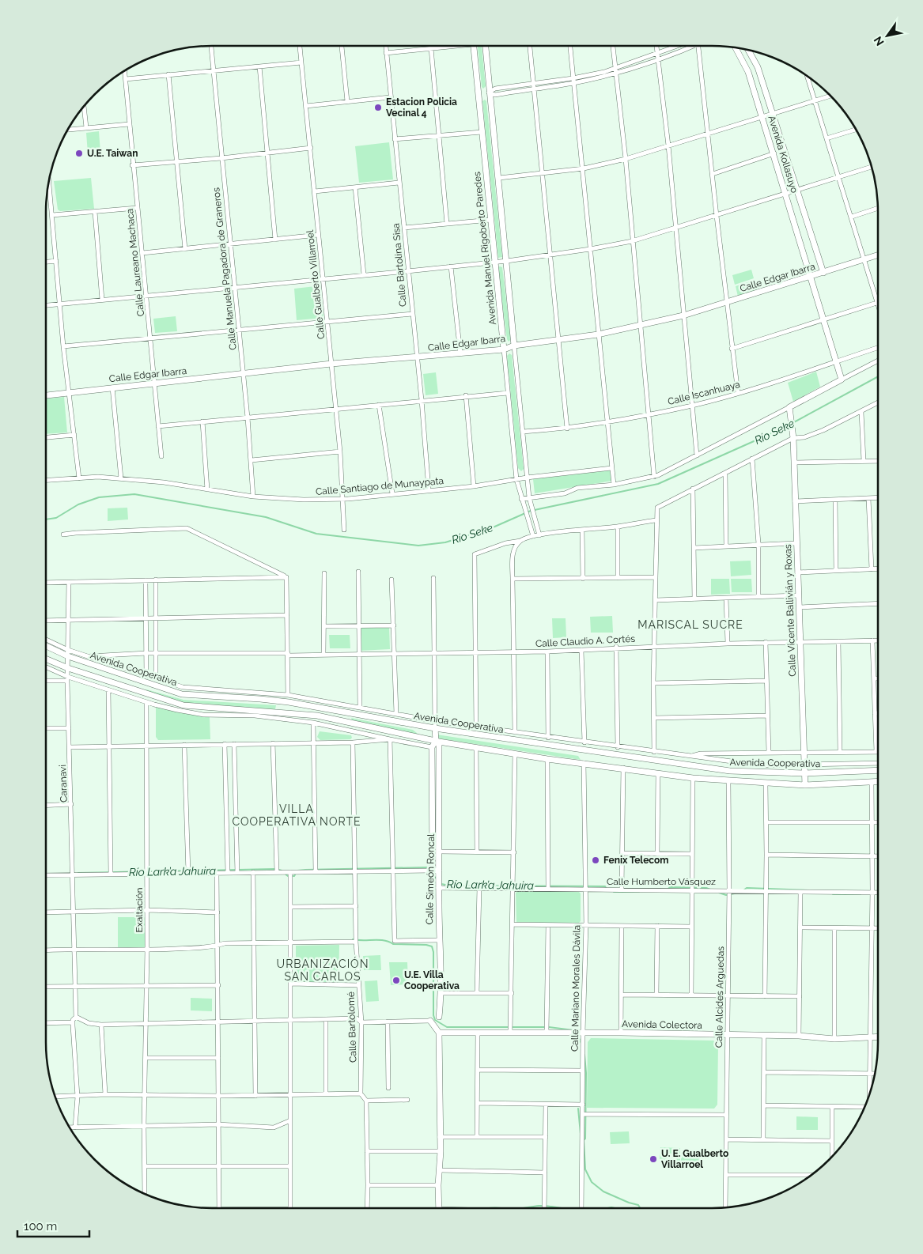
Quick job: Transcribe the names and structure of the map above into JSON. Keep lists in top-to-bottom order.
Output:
{
  "streets": {
    "street": [
      "Avenida Kollasuyo",
      "Avenida Manuel Rigoberto Paredes",
      "Calle Laureano Machaca",
      "Calle Bartolina Sisa",
      "Calle Manuela Pagadora de Graneros",
      "Calle Edgar Ibarra",
      "Calle Gualberto Villarroel",
      "Calle Iscanhuaya",
      "Calle Santiago de Munaypata",
      "Calle Vicente Ballivián y Roxas",
      "Calle Claudio A. Cortés",
      "Avenida Cooperativa",
      "Caranavi",
      "Calle Simeón Roncal",
      "Calle Humberto Vásquez",
      "Exaltación",
      "Calle Mariano Morales Dávila",
      "Calle Alcides Arguedas",
      "Avenida Colectora",
      "Calle Bartolomé"
    ]
  },
  "crossings": [
    ["Avenida Kollasuyo", "Calle Edgar Ibarra"],
    ["Avenida Kollasuyo", "Calle Iscanhuaya"],
    ["Avenida Manuel Rigoberto Paredes", "Calle Edgar Ibarra"],
    ["Avenida Manuel Rigoberto Paredes", "Calle Iscanhuaya"],
    ["Avenida Manuel Rigoberto Paredes", "Calle Santiago de Munaypata"],
    ["Calle Laureano Machaca", "Calle Edgar Ibarra"],
    ["Calle Bartolina Sisa", "Calle Edgar Ibarra"],
    ["Calle Bartolina Sisa", "Calle Santiago de Munaypata"],
    ["Calle Manuela Pagadora de Graneros", "Calle Edgar Ibarra"],
    ["Calle Manuela Pagadora de Graneros", "Calle Santiago de Munaypata"],
    ["Calle Edgar Ibarra", "Calle Gualberto Villarroel"],
    ["Calle Gualberto Villarroel", "Calle Santiago de Munaypata"],
    ["Calle Vicente Ballivián y Roxas", "Calle Claudio A. Cortés"],
    ["Calle Vicente Ballivián y Roxas", "Avenida Cooperativa"],
    ["Avenida Cooperativa", "Caranavi"],
    ["Avenida Cooperativa", "Calle Simeón Roncal"],
    ["Avenida Cooperativa", "Calle Mariano Morales Dávila"],
    ["Avenida Cooperativa", "Calle Alcides Arguedas"],
    ["Calle Simeón Roncal", "Calle Humberto Vásquez"],
    ["Calle Humberto Vásquez", "Calle Mariano Morales Dávila"],
    ["Calle Humberto Vásquez", "Calle Alcides Arguedas"],
    ["Calle Mariano Morales Dávila", "Avenida Colectora"],
    ["Calle Alcides Arguedas", "Avenida Colectora"]
  ],
  "districts": ["MARISCAL SUCRE", "VILLA COOPERATIVA NORTE", "URBANIZACIÓN SAN CARLOS"],
  "water": ["Río Seke", "Río Lark’a Jahuira"],
  "places": [
    "Estacion Policia Vecinal 4",
    "U.E. Taiwan",
    "Fenix Telecom",
    "U.E. Villa Cooperativa",
    "U. E. Gualberto Villarroel"
  ],
  "scale_bar": "100 m",
  "north": "bottom left"
}
